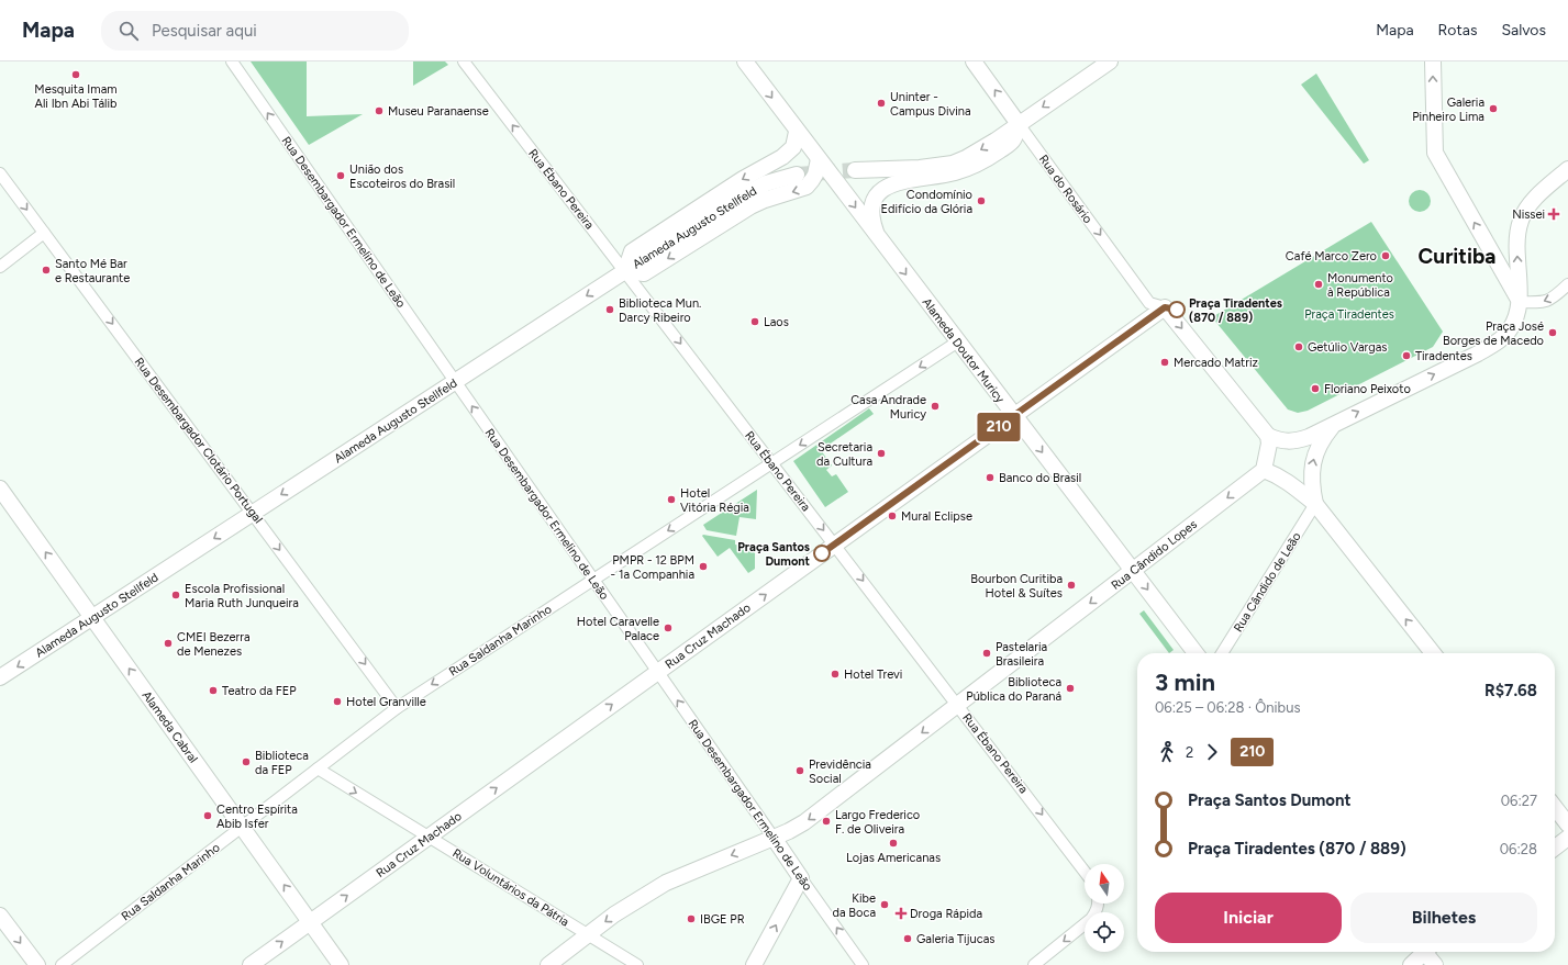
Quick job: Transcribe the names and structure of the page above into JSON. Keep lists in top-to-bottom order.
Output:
{
  "streets": {
    "street": [
      "Rua Ébano Pereira",
      "Rua do Rosário",
      "Rua Desembargador Ermelino de Leão",
      "Alameda Augusto Stellfeld",
      "Alameda Doutor Muricy",
      "Rua Desembargador Clotário Portugal",
      "Rua Cândido Lopes",
      "Rua Cândido de Leão",
      "Rua Cruz Machado",
      "Rua Saldanha Marinho",
      "Alameda Cabral",
      "Rua Voluntários da Pátria"
    ]
  },
  "crossings": [
    ["Rua Ébano Pereira", "Alameda Augusto Stellfeld"],
    ["Rua Ébano Pereira", "Rua Cândido Lopes"],
    ["Rua Ébano Pereira", "Rua Cruz Machado"],
    ["Rua Ébano Pereira", "Rua Saldanha Marinho"],
    ["Rua do Rosário", "Rua Cruz Machado"],
    ["Rua Desembargador Ermelino de Leão", "Alameda Augusto Stellfeld"],
    ["Rua Desembargador Ermelino de Leão", "Rua Cândido Lopes"],
    ["Rua Desembargador Ermelino de Leão", "Rua Cruz Machado"],
    ["Rua Desembargador Ermelino de Leão", "Rua Saldanha Marinho"],
    ["Alameda Augusto Stellfeld", "Rua Desembargador Clotário Portugal"],
    ["Alameda Augusto Stellfeld", "Alameda Cabral"],
    ["Alameda Doutor Muricy", "Rua Cândido Lopes"],
    ["Alameda Doutor Muricy", "Rua Cruz Machado"],
    ["Alameda Doutor Muricy", "Rua Saldanha Marinho"],
    ["Rua Desembargador Clotário Portugal", "Rua Saldanha Marinho"],
    ["Rua Cândido Lopes", "Rua Voluntários da Pátria"],
    ["Rua Cruz Machado", "Alameda Cabral"],
    ["Rua Cruz Machado", "Rua Voluntários da Pátria"],
    ["Rua Saldanha Marinho", "Alameda Cabral"],
    ["Rua Saldanha Marinho", "Rua Voluntários da Pátria"]
  ],
  "one_way": [
    "Rua Desembargador Ermelino de Leão",
    "Alameda Augusto Stellfeld",
    "Alameda Doutor Muricy",
    "Rua Desembargador Clotário Portugal",
    "Rua Cândido Lopes",
    "Rua Cruz Machado",
    "Rua Saldanha Marinho",
    "Alameda Cabral"
  ],
  "districts": ["Curitiba"],
  "parks": ["Praça Tiradentes"],
  "places": {
    "other": [
      "Mesquita Imam Ali Ibn Abi Tálib",
      "Uninter - Campus Divina",
      "Galeria Pinheiro Lima",
      "Museu Paranaense",
      "União dos Escoteiros do Brasil",
      "Condomínio Edifício da Glória",
      "Café Marco Zero",
      "Santo Mé Bar e Restaurante",
      "Monumento à República",
      "Biblioteca Mun. Darcy Ribeiro",
      "Praça Tiradentes (870 / 889)",
      "Laos",
      "Praça José Borges de Macedo",
      "Getúlio Vargas",
      "Tiradentes",
      "Mercado Matriz",
      "Floriano Peixoto",
      "Casa Andrade Muricy",
      "Secretaria da Cultura",
      "Banco do Brasil",
      "Hotel Vitória Régia",
      "Mural Eclipse",
      "Praça Santos Dumont",
      "PMPR - 12 BPM - 1a Companhia",
      "Bourbon Curitiba Hotel & Suítes",
      "Escola Profissional Maria Ruth Junqueira",
      "Hotel Caravelle Palace",
      "CMEI Bezerra de Menezes",
      "Pastelaria Brasileira",
      "Hotel Trevi",
      "Biblioteca Pública do Paraná",
      "Teatro da FEP",
      "Hotel Granville",
      "Biblioteca da FEP",
      "Previdência Social",
      "Centro Espírita Abib Isfer",
      "Largo Frederico F. de Oliveira",
      "Lojas Americanas",
      "Kibe da Boca",
      "IBGE PR",
      "Galeria Tijucas"
    ],
    "health": ["Nissei", "Droga Rápida"]
  },
  "lines": ["bus line 210"],
  "north": "top",
  "page": {
    "header": "Mapa",
    "search": "Pesquisar aqui",
    "nav": ["Mapa", "Rotas", "Salvos"],
    "on_map": "210",
    "heading": ["3 min", "06:25 – 06:28 · Ônibus", "R$7.68"],
    "legs": ["2", "210"],
    "list": [
      {
        "name": "Praça Santos Dumont",
        "value": "06:27"
      },
      {
        "name": "Praça Tiradentes (870 / 889)",
        "value": "06:28"
      }
    ],
    "buttons": ["Iniciar", "Bilhetes"]
  }
}
